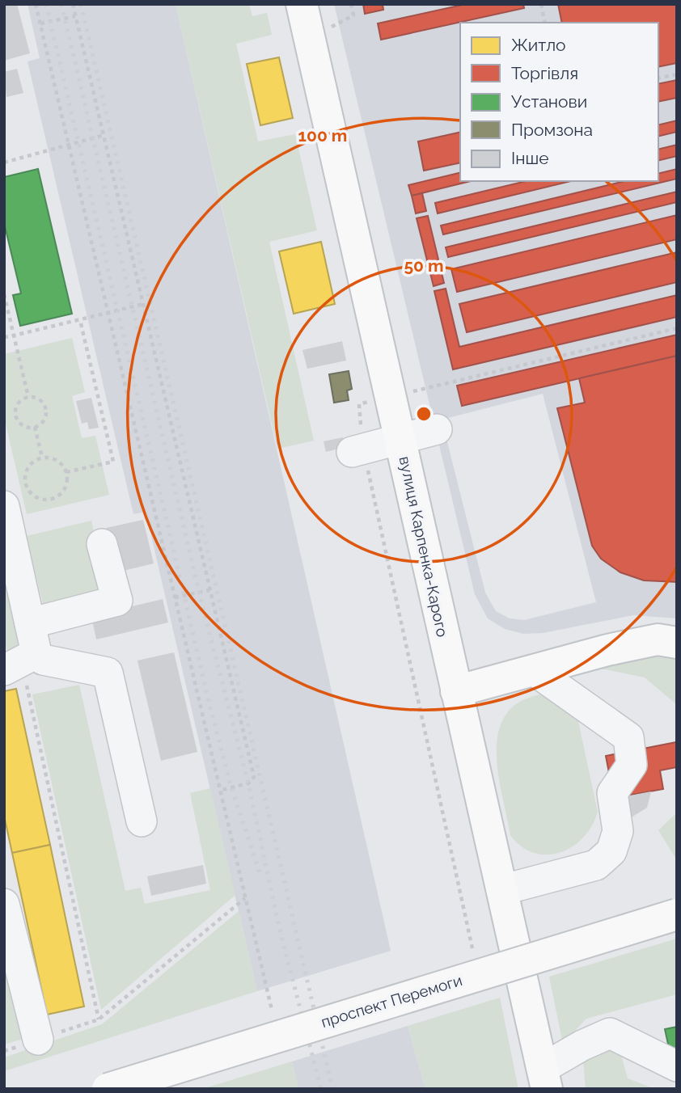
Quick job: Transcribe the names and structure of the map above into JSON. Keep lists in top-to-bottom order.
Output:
{
  "streets": {
    "main road": ["вулиця Карпенка-Карого", "проспект Перемоги"]
  },
  "legend": [
    "Житло",
    "Торгівля",
    "Установи",
    "Промзона",
    "Інше"
  ],
  "rings": ["100 m", "50 m"]
}
